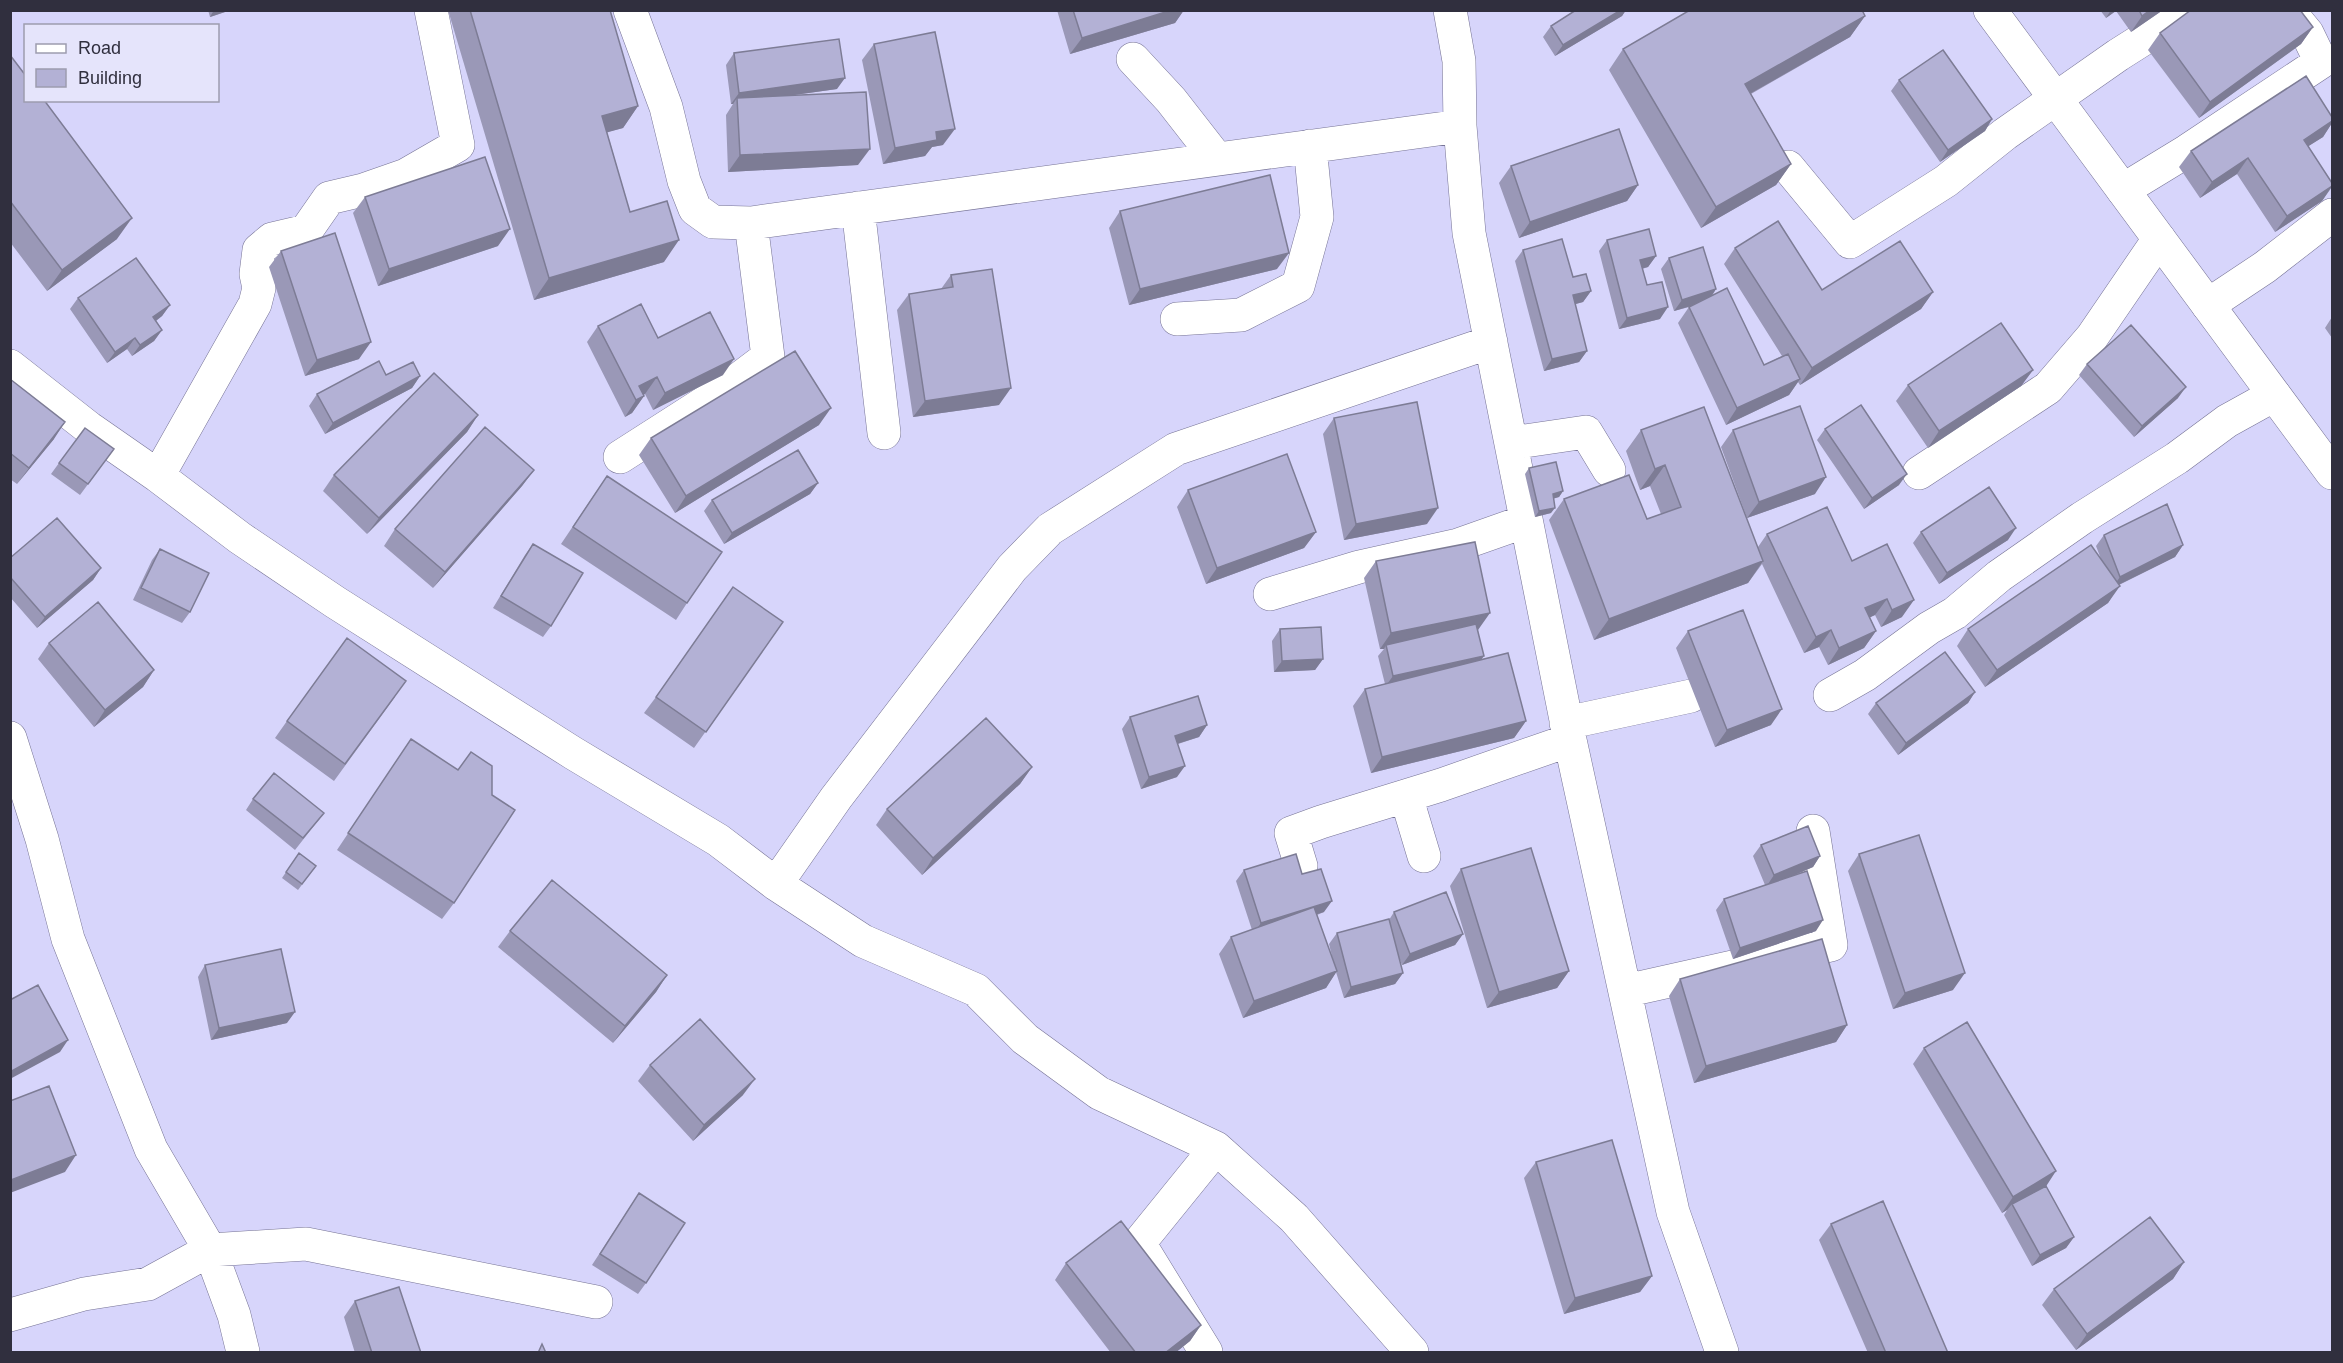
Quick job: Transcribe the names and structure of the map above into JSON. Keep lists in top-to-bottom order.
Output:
{
  "legend": ["Road", "Building"]
}
